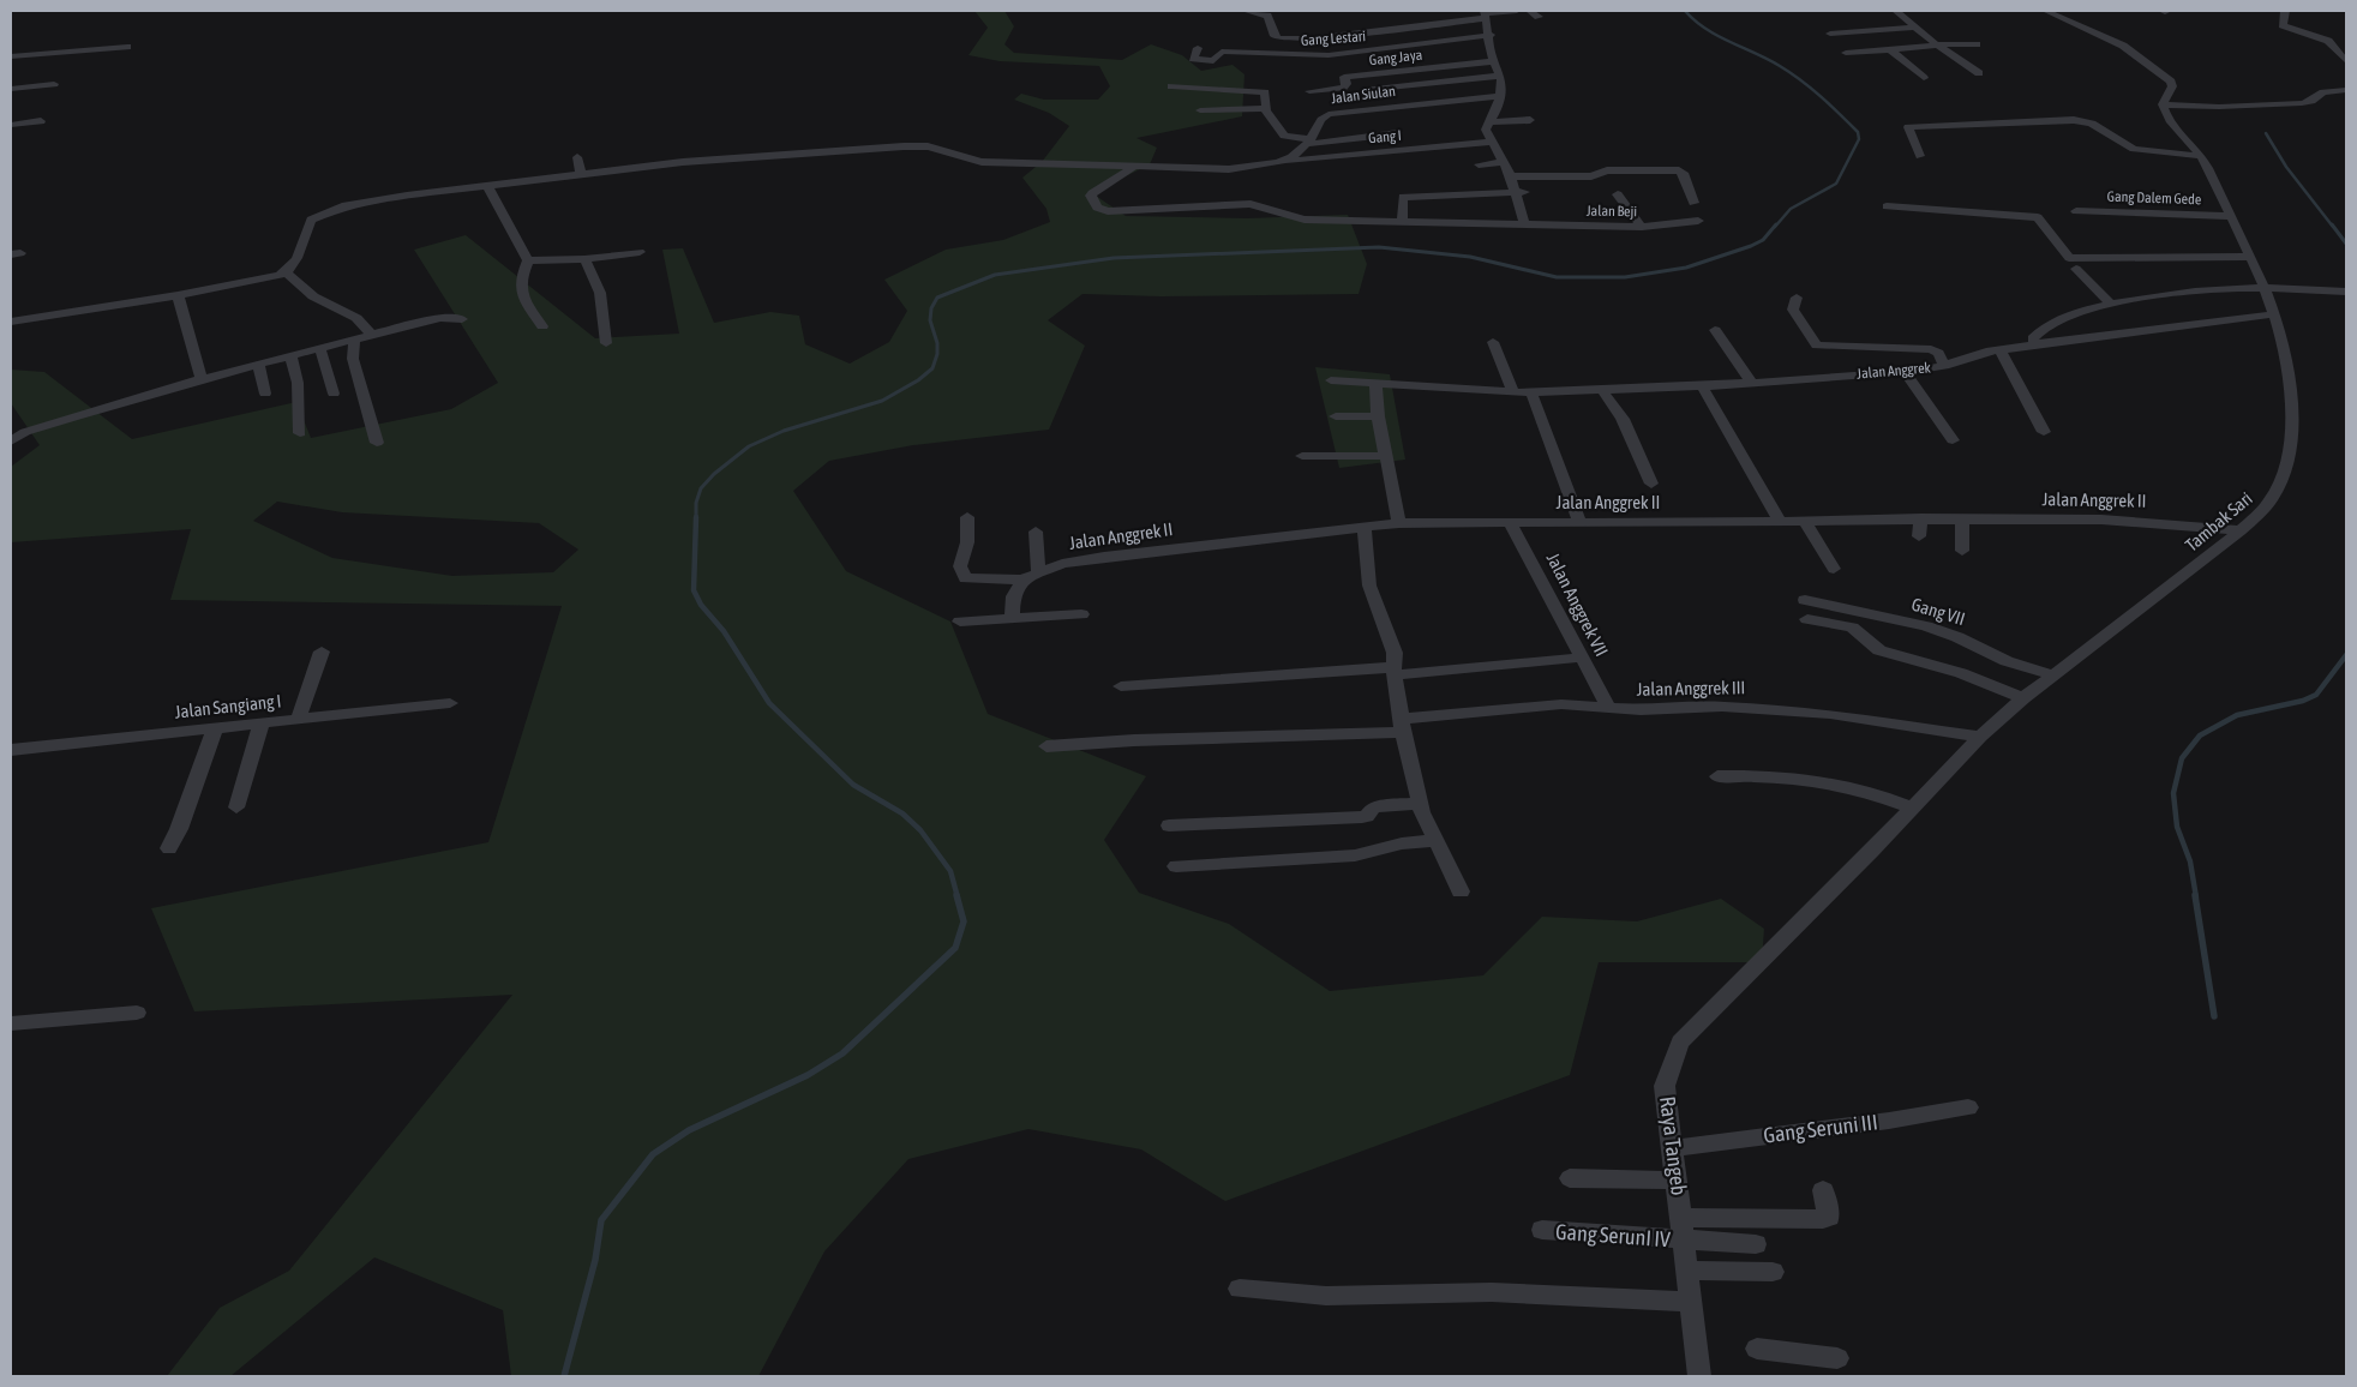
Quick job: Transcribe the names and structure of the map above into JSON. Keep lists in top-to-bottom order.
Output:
{
  "streets": {
    "street": [
      "Gang Lestari",
      "Gang Jaya",
      "Jalan Siulan",
      "Gang I",
      "Gang Dalem Gede",
      "Jalan Beji",
      "Jalan Anggrek",
      "Jalan Anggrek II",
      "Tambak Sari",
      "Jalan Anggrek VII",
      "Gang VII",
      "Jalan Anggrek III",
      "Jalan Sangiang I",
      "Gang Seruni III",
      "Raya Tangeb",
      "Gang SerunI IV"
    ]
  },
  "crossings": [
    ["Jalan Siulan", "Gang I"],
    ["Jalan Siulan", "Jalan Beji"],
    ["Gang Dalem Gede", "Tambak Sari"],
    ["Jalan Anggrek", "Tambak Sari"],
    ["Jalan Anggrek II", "Tambak Sari"],
    ["Jalan Anggrek II", "Jalan Anggrek VII"],
    ["Tambak Sari", "Gang VII"],
    ["Tambak Sari", "Jalan Anggrek III"],
    ["Tambak Sari", "Raya Tangeb"],
    ["Jalan Anggrek VII", "Jalan Anggrek III"],
    ["Gang Seruni III", "Raya Tangeb"],
    ["Raya Tangeb", "Gang SerunI IV"]
  ]
}
